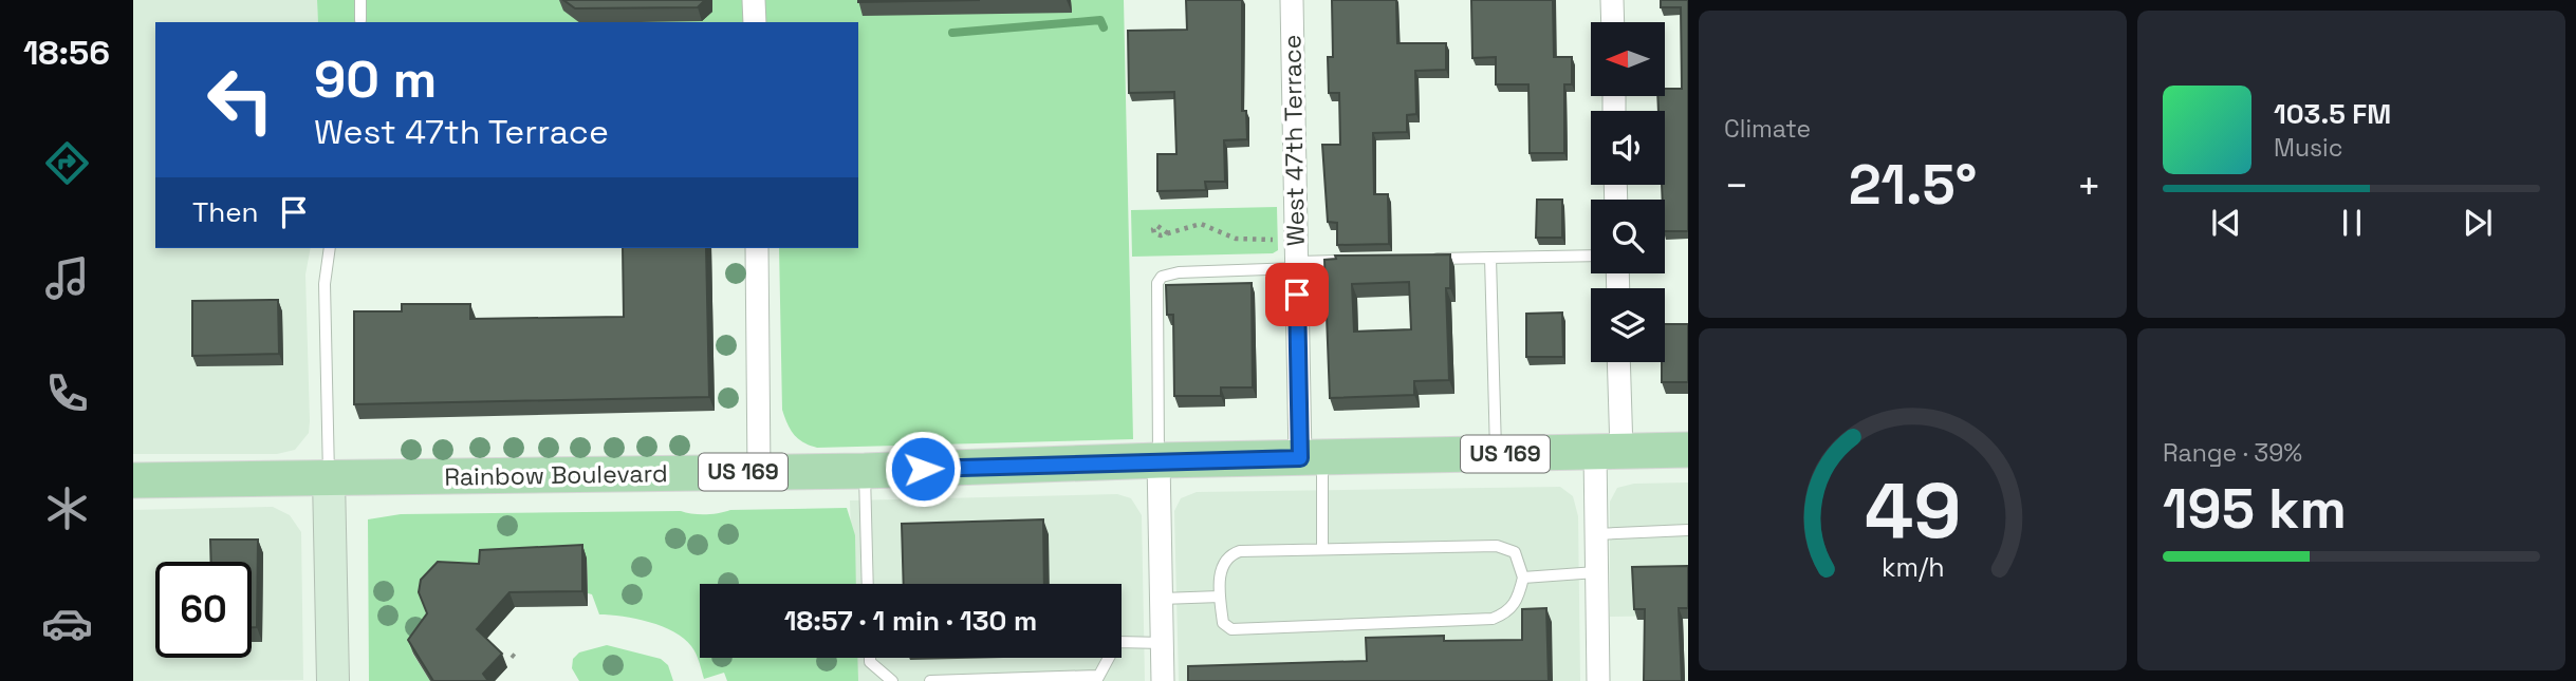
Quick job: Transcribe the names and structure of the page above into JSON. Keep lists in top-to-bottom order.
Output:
{
  "streets": {
    "main road": ["US 169", "Rainbow Boulevard"],
    "street": ["West 47th Terrace"]
  },
  "crossings": [
    ["West 47th Terrace", "Rainbow Boulevard"]
  ],
  "north": "left",
  "page": {
    "tabs": "18:56",
    "tile": [
      "Climate",
      ["Range · 39%", "195 km"]
    ],
    "turn": ["90 m", "West 47th Terrace"],
    "song": ["103.5 FM", "Music"],
    "heat": ["−", "21.5°", "+"],
    "then": "Then",
    "limit": "60",
    "trip": "18:57 · 1 min · 130 m",
    "gauge": ["49", "km/h"]
  }
}
